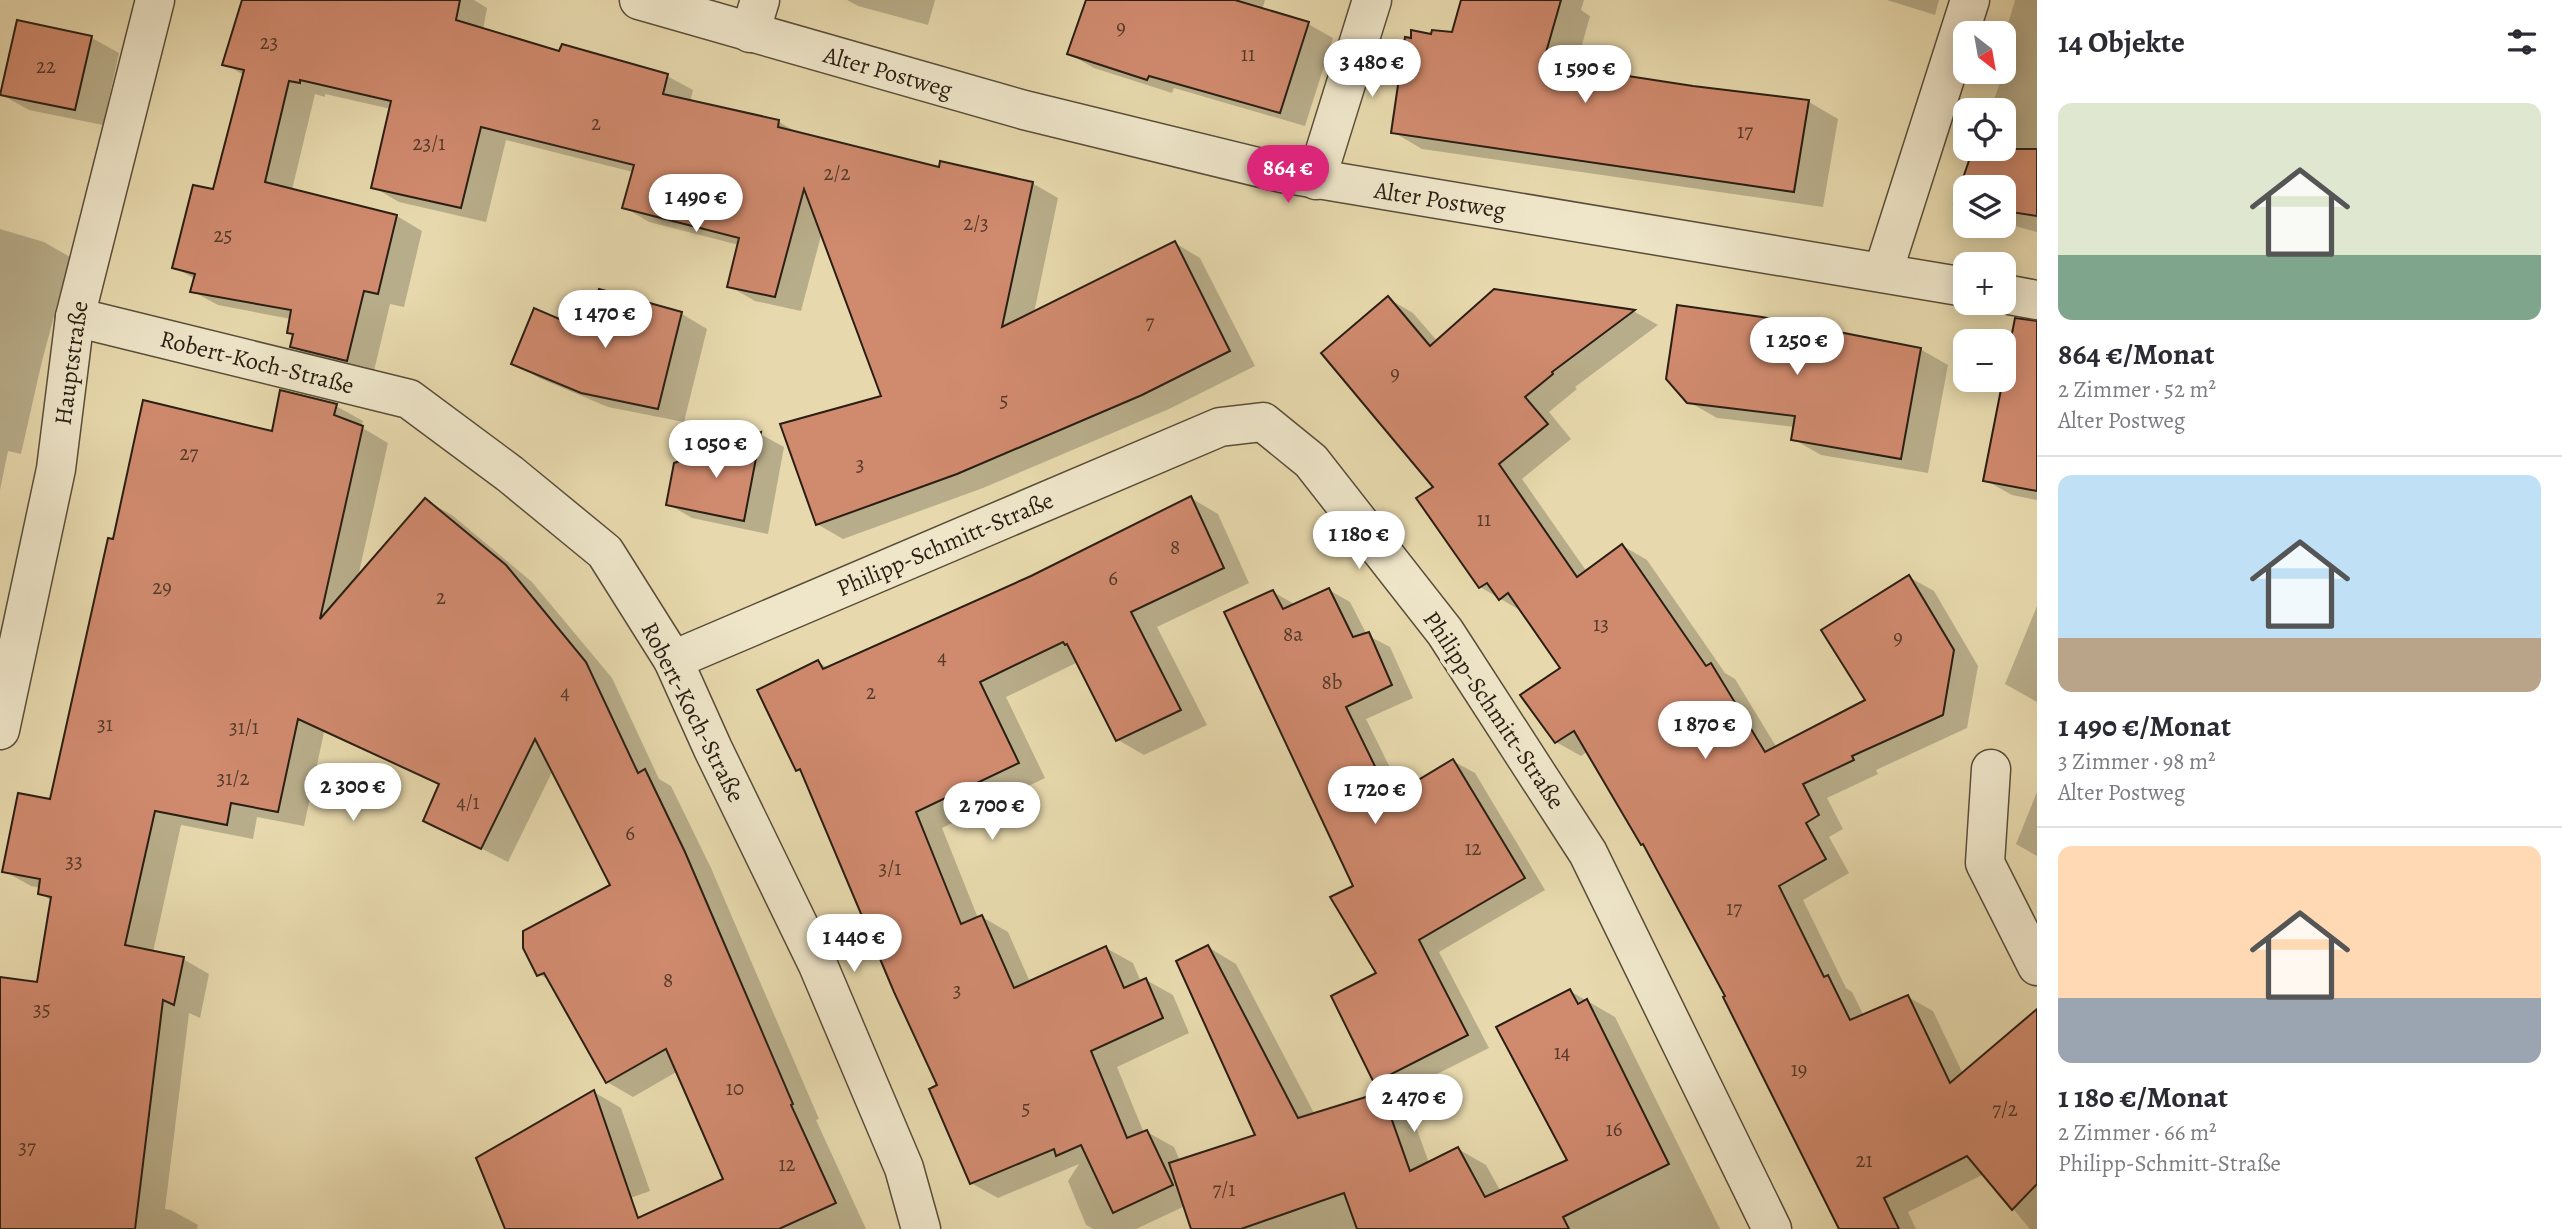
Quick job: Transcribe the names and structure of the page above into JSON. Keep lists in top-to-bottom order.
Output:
{
  "streets": {
    "street": [
      "Alter Postweg",
      "Robert-Koch-Straße",
      "Hauptstraße",
      "Philipp-Schmitt-Straße"
    ]
  },
  "crossings": [
    ["Robert-Koch-Straße", "Hauptstraße"],
    ["Robert-Koch-Straße", "Philipp-Schmitt-Straße"]
  ],
  "house_numbers": [
    "9",
    "23",
    "11",
    "22",
    "2",
    "17",
    "23/1",
    "2/2",
    "2/3",
    "25",
    "7",
    "9",
    "5",
    "27",
    "3",
    "11",
    "8",
    "6",
    "29",
    "2",
    "13",
    "8a",
    "9",
    "4",
    "8b",
    "4",
    "2",
    "31",
    "31/1",
    "31/2",
    "4/1",
    "6",
    "12",
    "33",
    "3/1",
    "17",
    "8",
    "3",
    "35",
    "14",
    "19",
    "10",
    "5",
    "7/2",
    "16",
    "37",
    "21",
    "12",
    "7/1"
  ],
  "north": "bottom right",
  "page": {
    "heading": "14 Objekte",
    "map_buttons": ["+", "−"],
    "price": [
      "3 480 €",
      "1 590 €",
      "864 €",
      "1 490 €",
      "1 470 €",
      "1 250 €",
      "1 050 €",
      "1 180 €",
      "1 870 €",
      "2 300 €",
      "1 720 €",
      "2 700 €",
      "1 440 €",
      "2 470 €"
    ],
    "list": [
      {
        "name": "864 €/Monat",
        "note": "2 Zimmer · 52 m² · Alter Postweg"
      },
      {
        "name": "1 490 €/Monat",
        "note": "3 Zimmer · 98 m² · Alter Postweg"
      },
      {
        "name": "1 180 €/Monat",
        "note": "2 Zimmer · 66 m² · Philipp-Schmitt-Straße"
      }
    ]
  }
}
